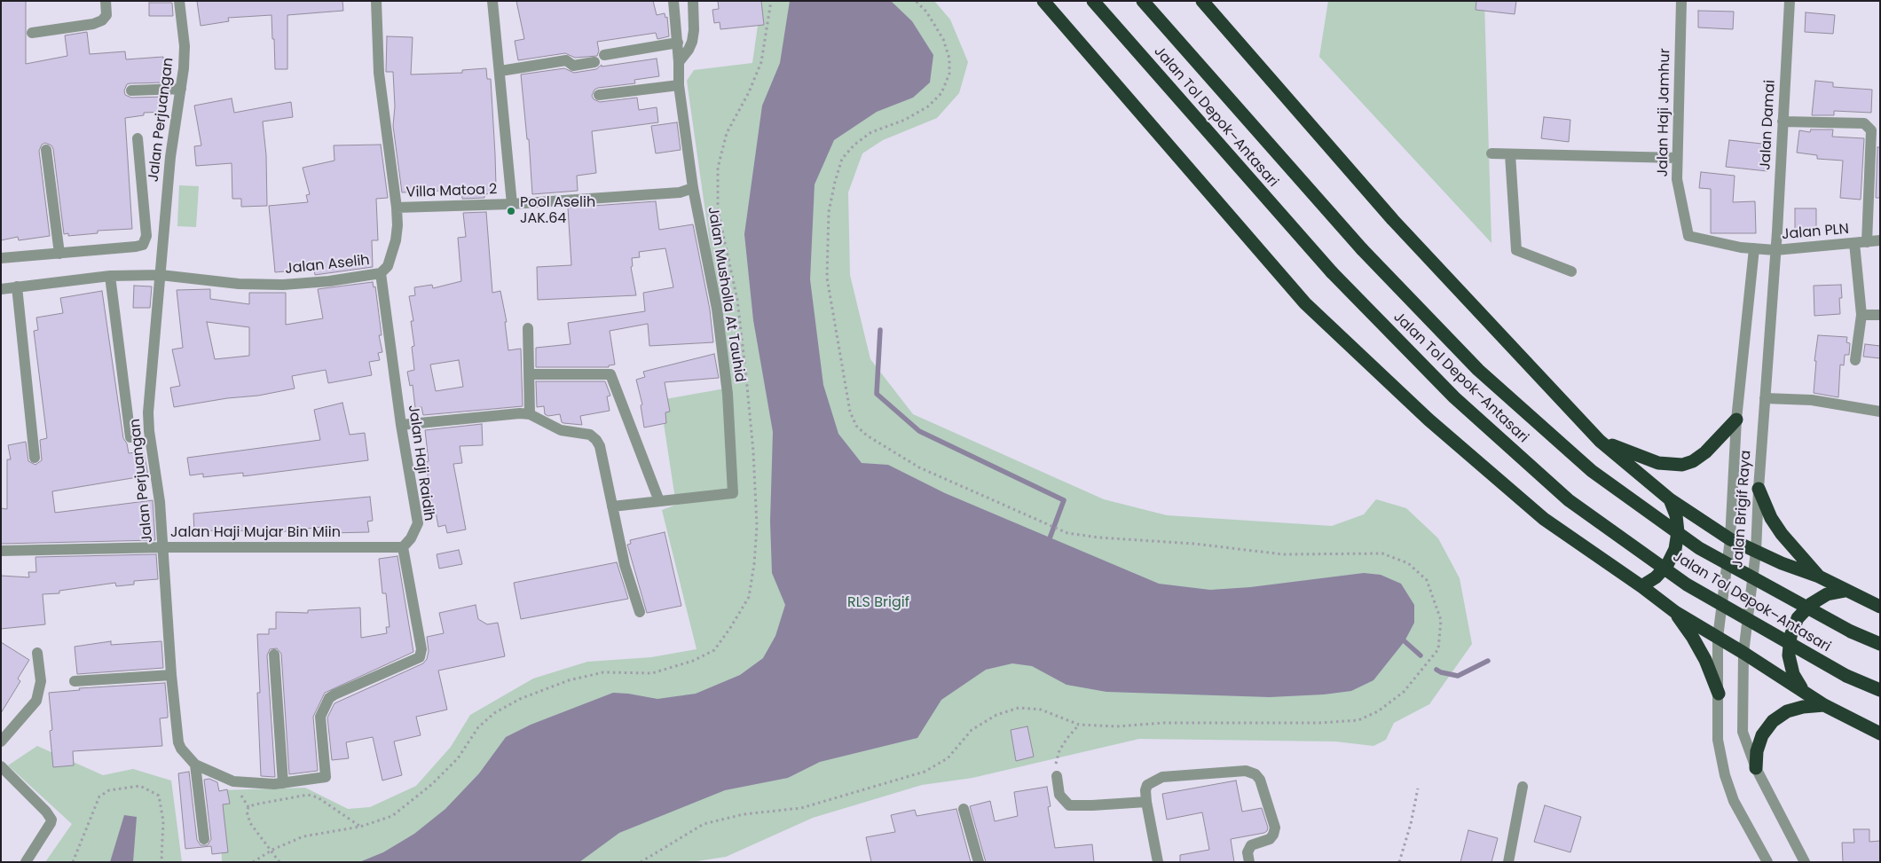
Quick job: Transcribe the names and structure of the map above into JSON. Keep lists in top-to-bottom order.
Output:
{
  "streets": {
    "highway": ["Jalan Tol Depok–Antasari"],
    "street": [
      "Jalan Haji Jamhur",
      "Jalan Perjuangan",
      "Jalan Damai",
      "Villa Matoa 2",
      "Jalan PLN",
      "Jalan Aselih",
      "Jalan Musholla At Tauhid",
      "Jalan Haji Raidih",
      "Jalan Brigif Raya",
      "Jalan Haji Mujar Bin Miin"
    ]
  },
  "crossings": [
    ["Jalan Haji Jamhur", "Jalan PLN"],
    ["Jalan Haji Jamhur", "Jalan Brigif Raya"],
    ["Jalan Perjuangan", "Jalan Aselih"],
    ["Jalan Perjuangan", "Jalan Haji Raidih"],
    ["Jalan Perjuangan", "Jalan Haji Mujar Bin Miin"],
    ["Jalan Damai", "Jalan PLN"],
    ["Jalan Damai", "Jalan Brigif Raya"],
    ["Villa Matoa 2", "Jalan Aselih"],
    ["Villa Matoa 2", "Jalan Musholla At Tauhid"],
    ["Jalan PLN", "Jalan Brigif Raya"],
    ["Jalan Aselih", "Jalan Haji Raidih"],
    ["Jalan Haji Raidih", "Jalan Haji Mujar Bin Miin"]
  ],
  "parks": ["RLS Brigif"],
  "places": ["Pool Aselih JAK.64"]
}
